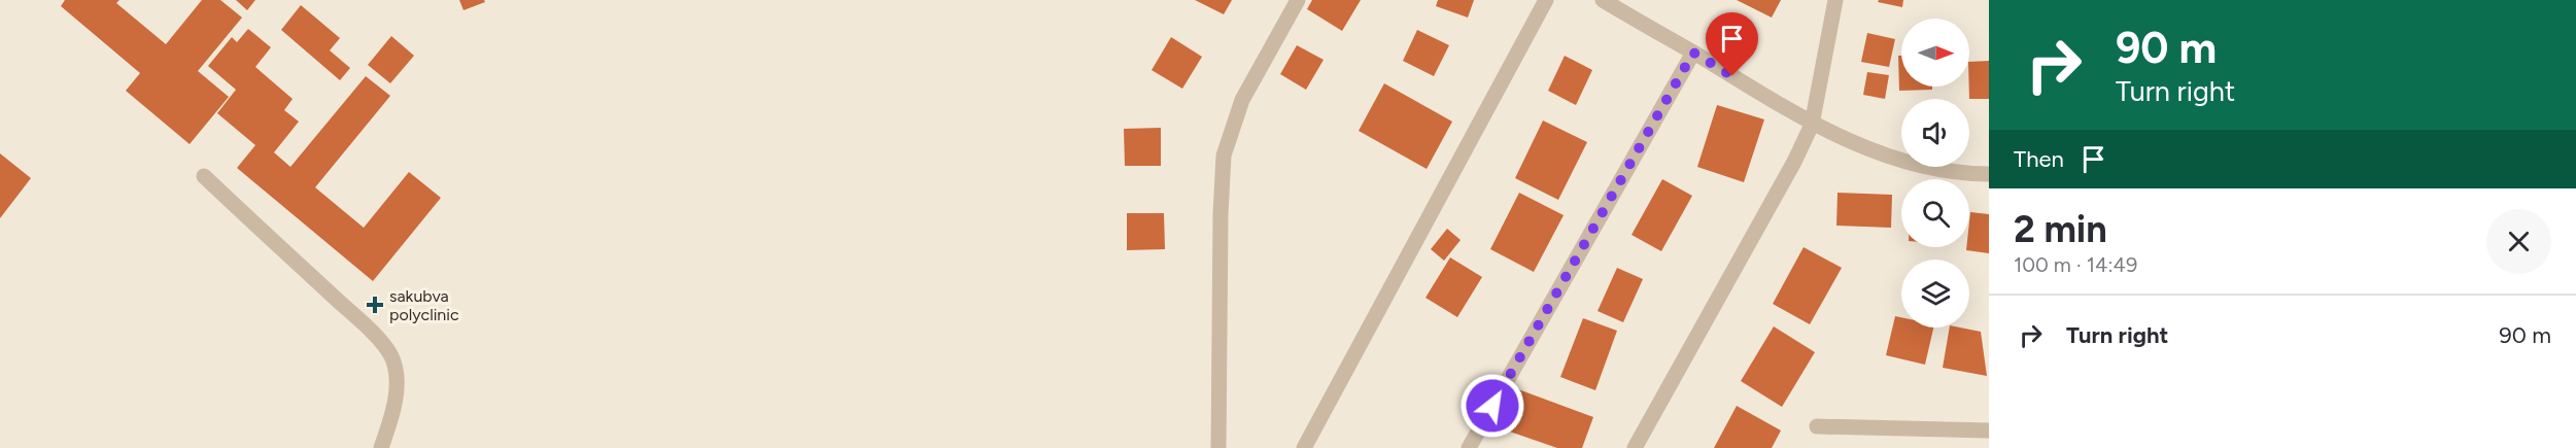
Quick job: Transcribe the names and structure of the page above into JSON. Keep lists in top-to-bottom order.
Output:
{
  "places": {
    "health": ["sakubva polyclinic"]
  },
  "north": "right",
  "page": {
    "turn": ["90 m", "Turn right"],
    "then": "Then",
    "heading": ["2 min", "100 m · 14:49"],
    "list": [
      {
        "name": "Turn right",
        "value": "90 m"
      }
    ]
  }
}
